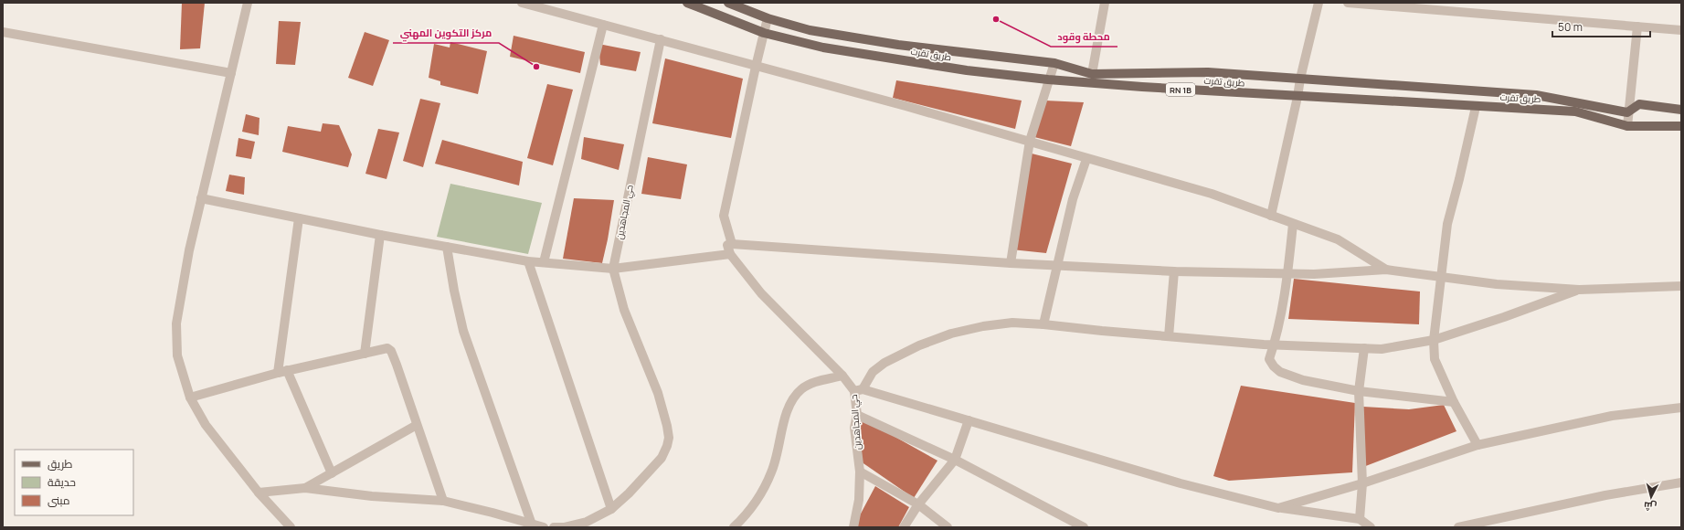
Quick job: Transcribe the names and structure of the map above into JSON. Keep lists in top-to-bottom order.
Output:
{
  "streets": {
    "main road": ["طريق تقرت", "RN 1B"],
    "street": ["حي المجاهدين"]
  },
  "places": ["محطة وقود", "مركز التكوين المهني"],
  "legend": ["طريق", "حديقة", "مبنى"],
  "scale_bar": "50 m",
  "north": "bottom"
}
